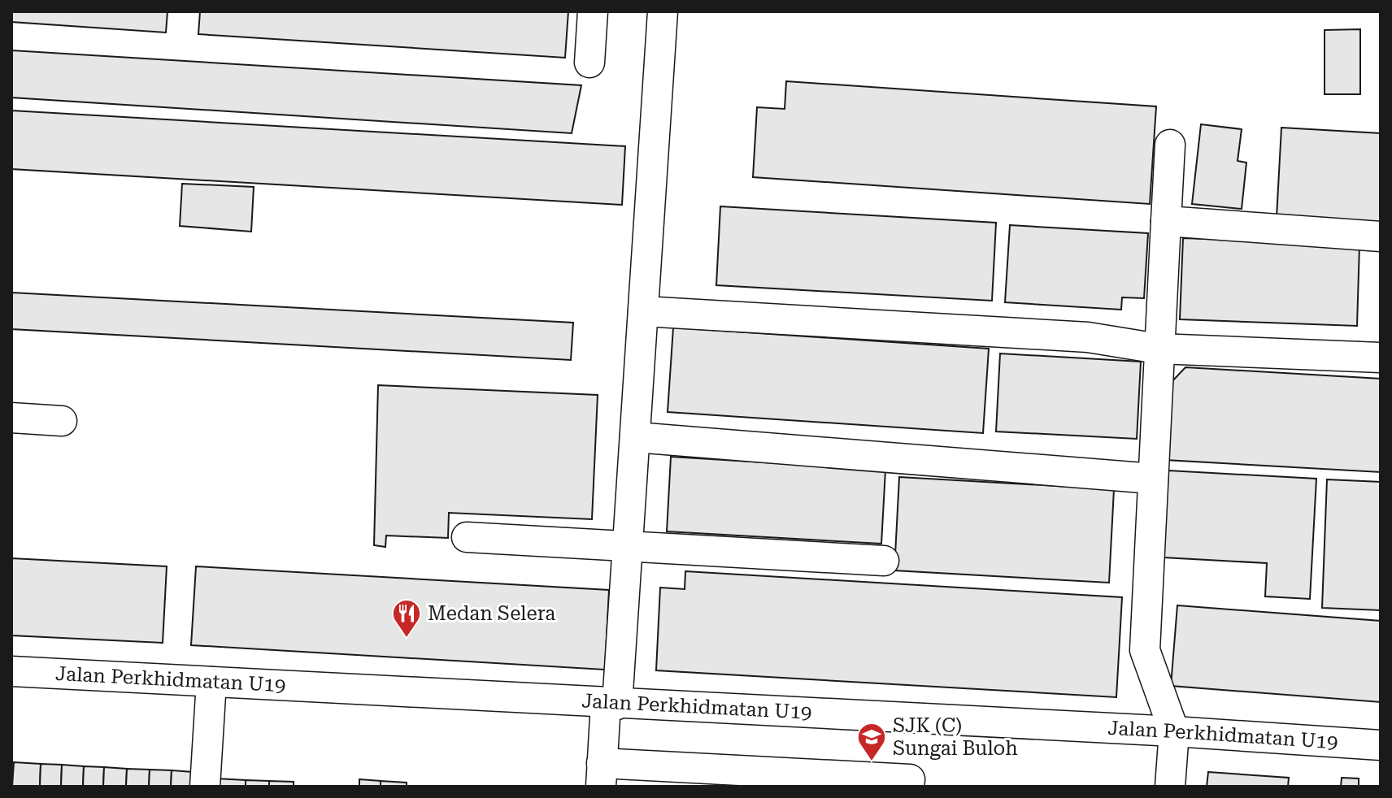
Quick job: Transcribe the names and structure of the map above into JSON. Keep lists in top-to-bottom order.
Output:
{
  "streets": {
    "street": ["Jalan Perkhidmatan U19"]
  },
  "places": {
    "restaurant": ["Medan Selera"],
    "school or university": ["SJK (C) Sungai Buloh"]
  }
}
